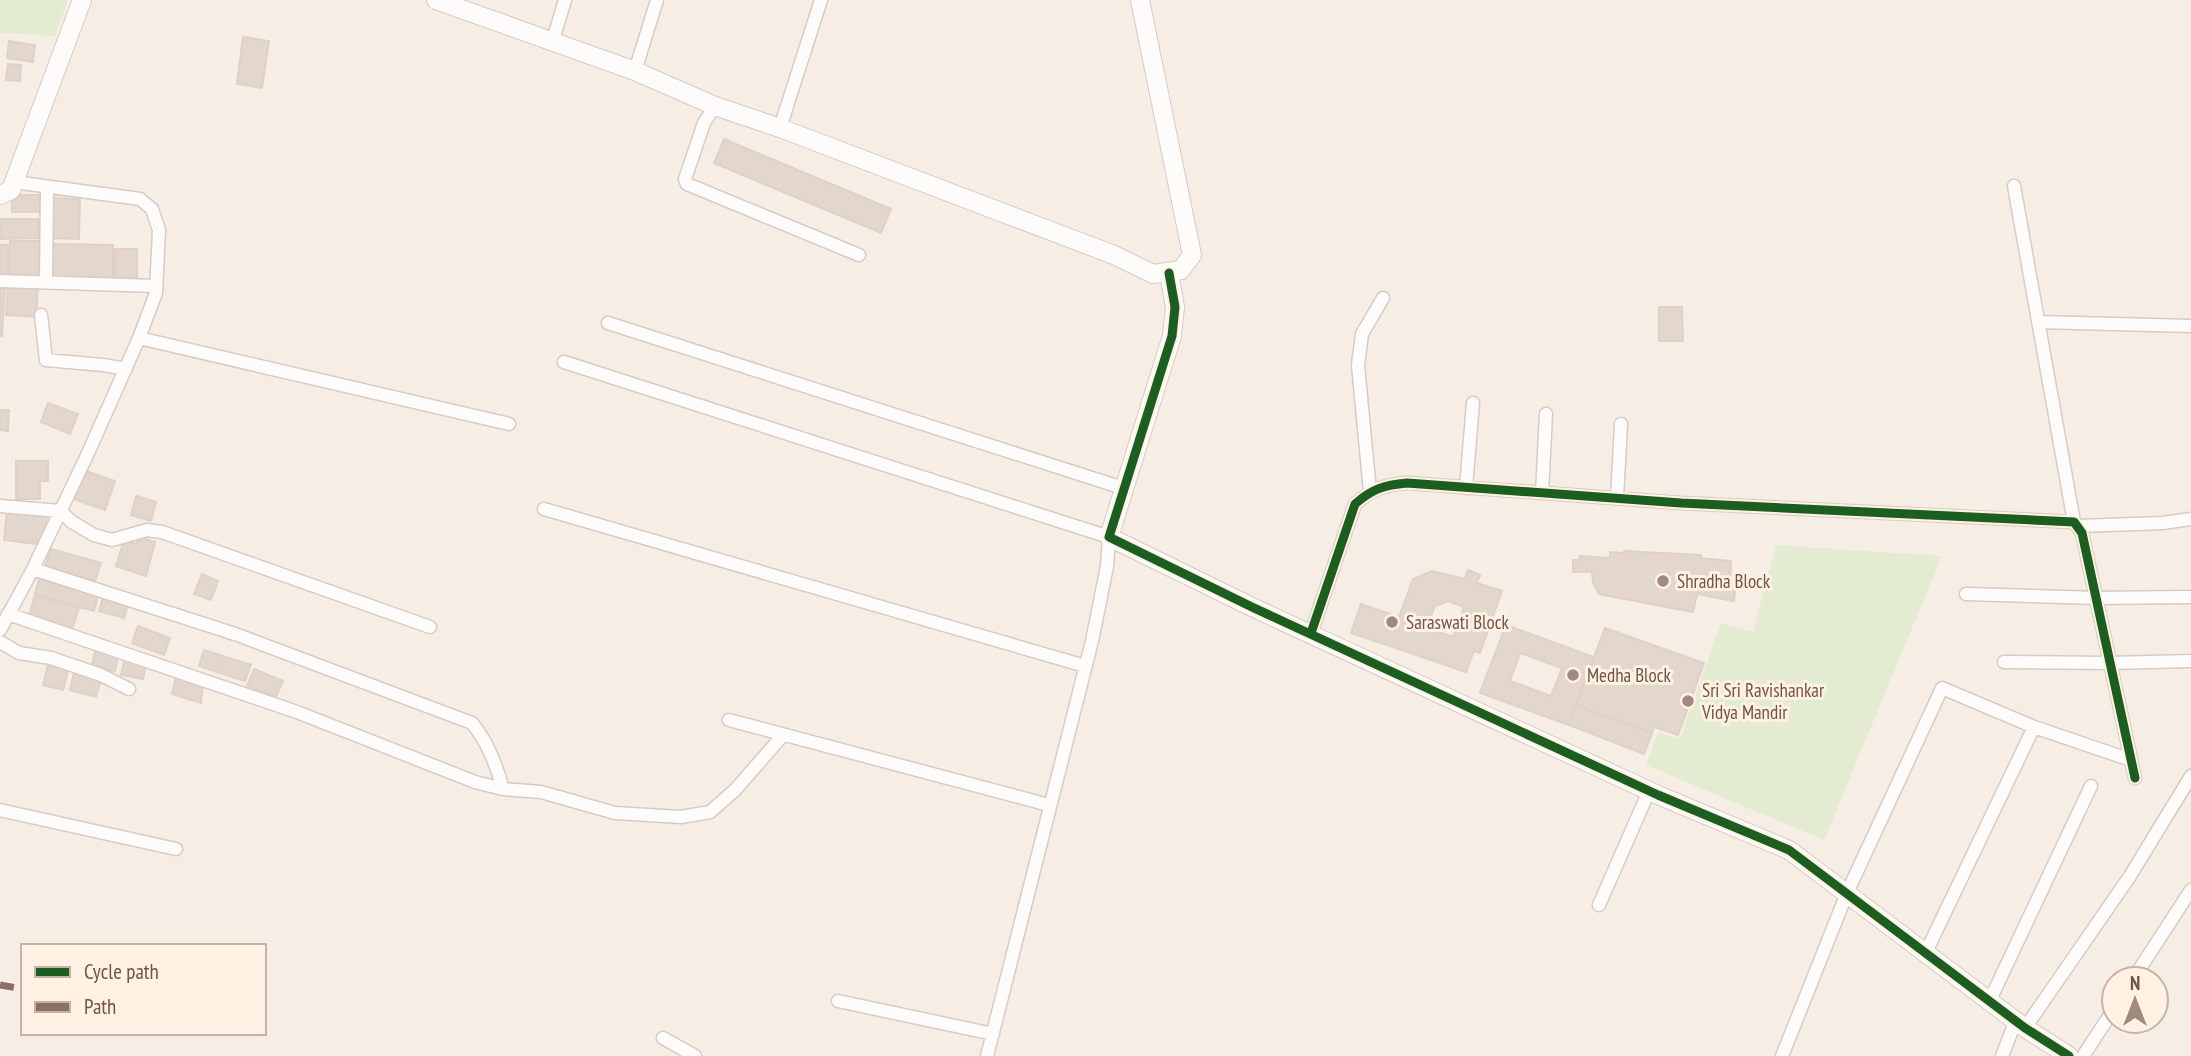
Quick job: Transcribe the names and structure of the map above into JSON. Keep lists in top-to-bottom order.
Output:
{
  "places": [
    "Shradha Block",
    "Saraswati Block",
    "Medha Block",
    "Sri Sri Ravishankar Vidya Mandir"
  ],
  "legend": ["Cycle path", "Path"],
  "north": "top"
}
